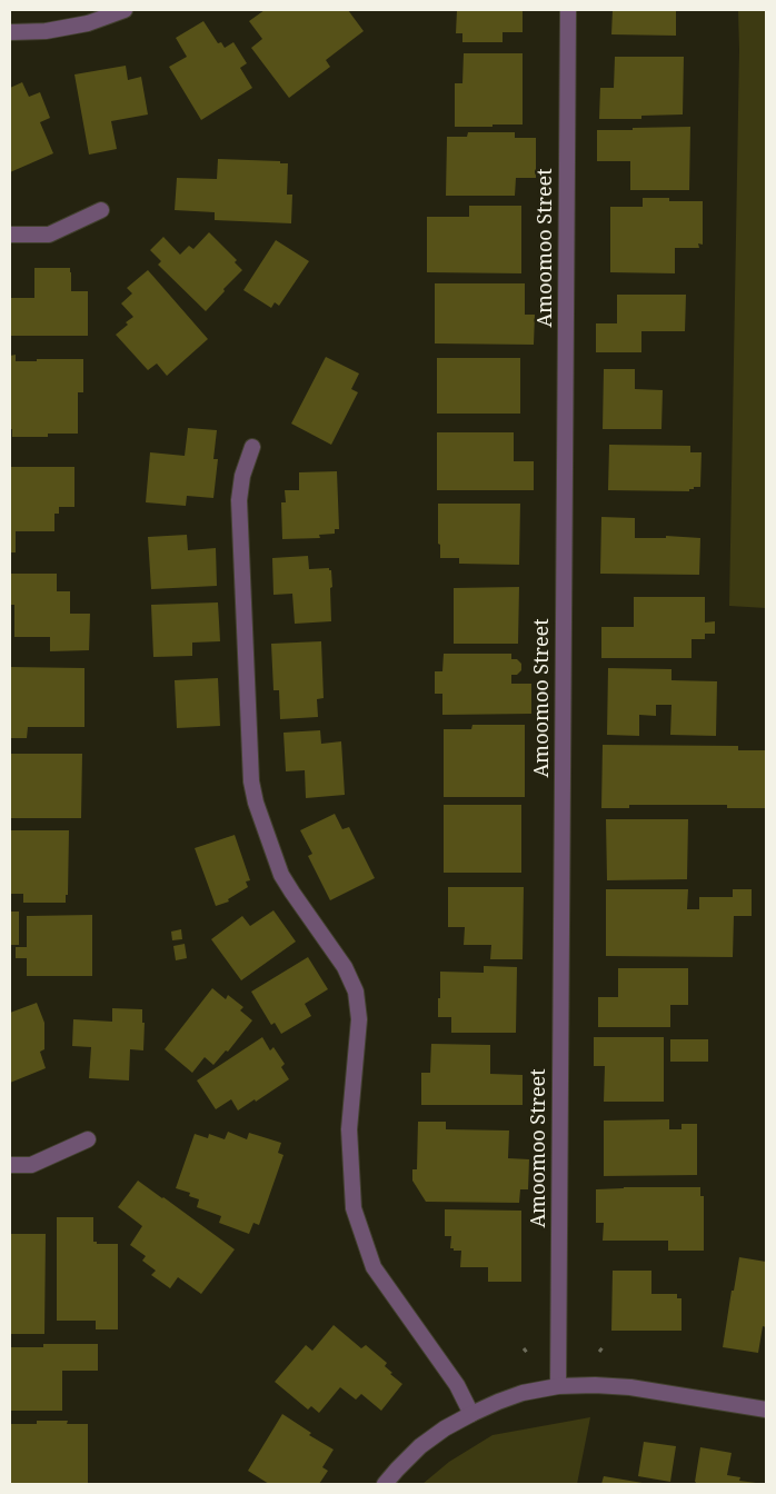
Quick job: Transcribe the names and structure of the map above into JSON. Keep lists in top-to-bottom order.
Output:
{
  "streets": {
    "street": ["Amoomoo Street"]
  }
}
